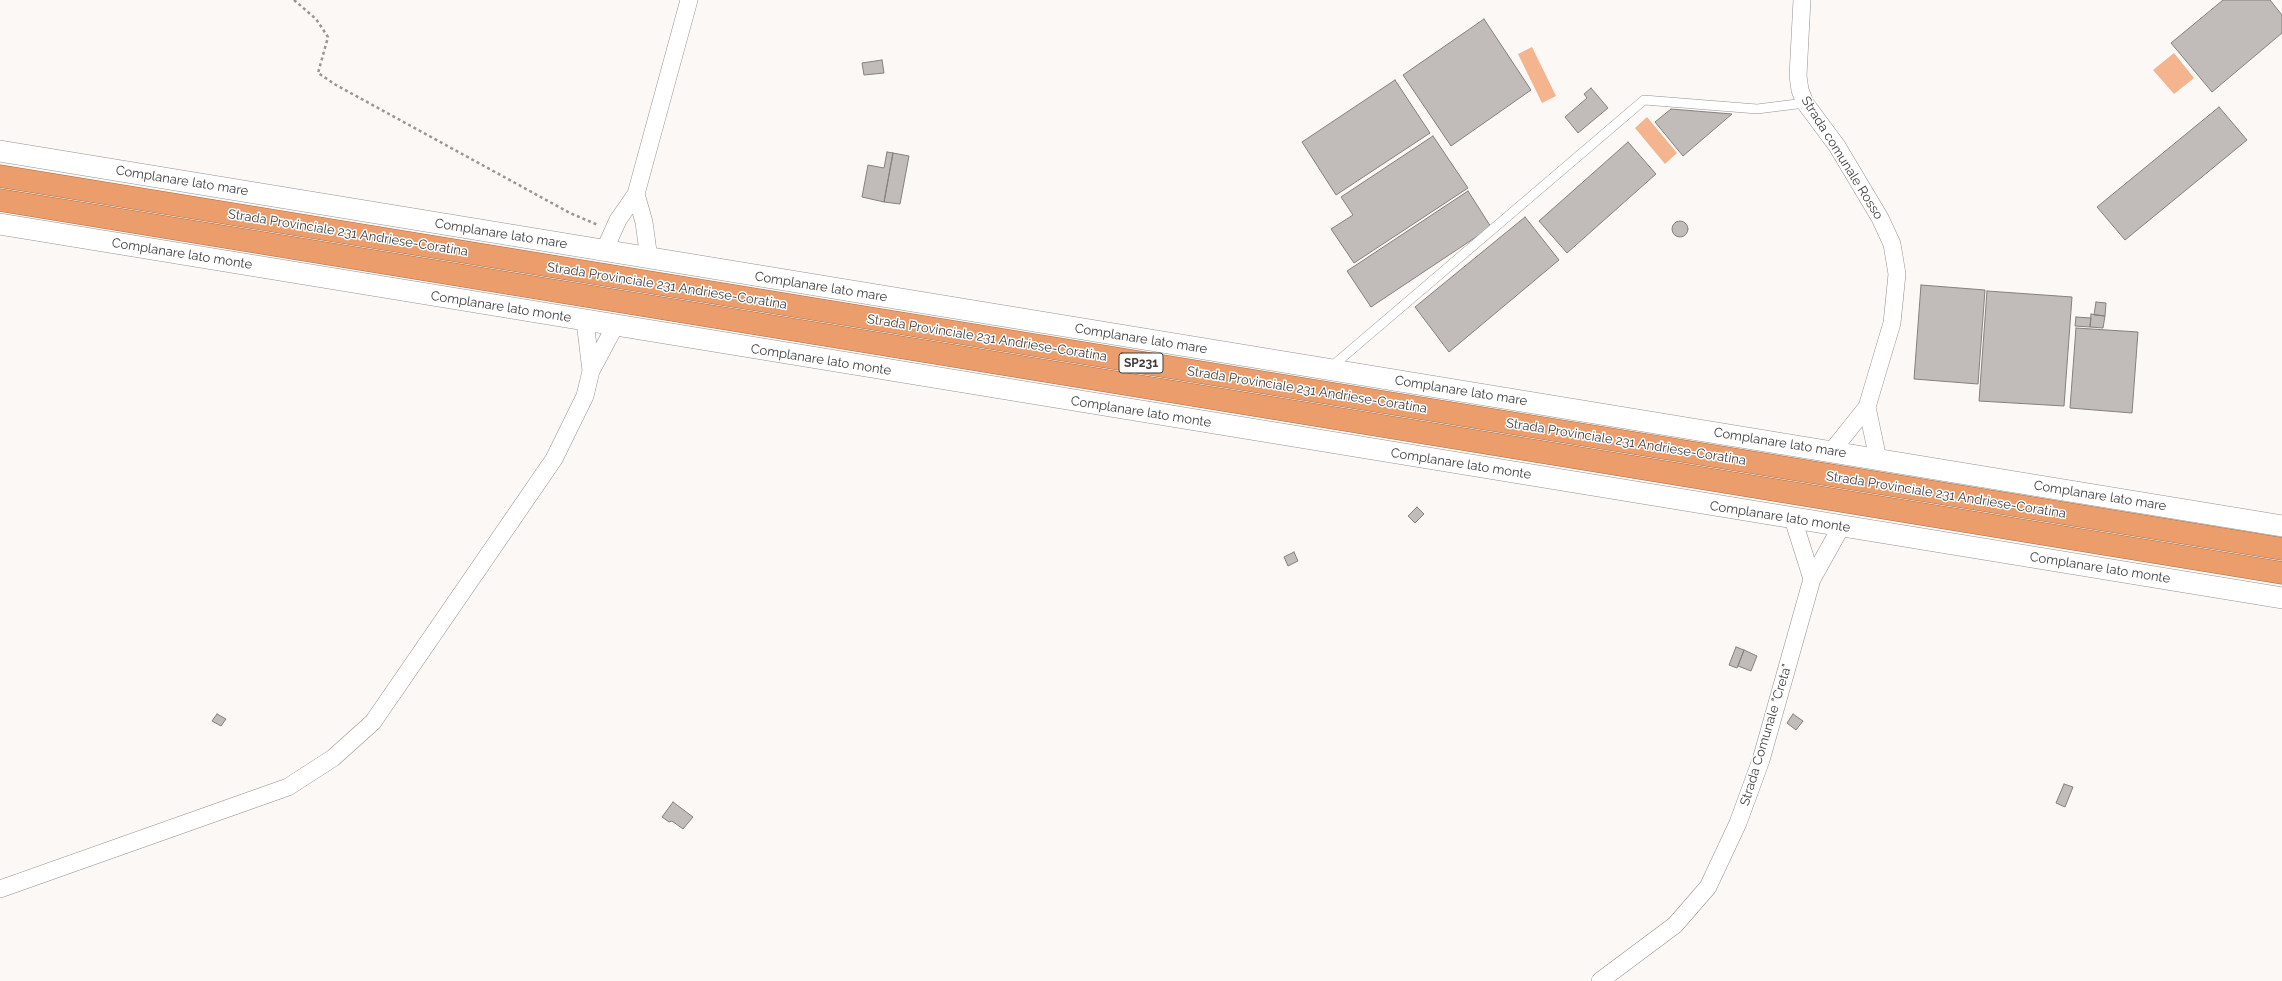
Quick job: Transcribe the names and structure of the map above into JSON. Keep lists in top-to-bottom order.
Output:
{
  "streets": {
    "highway": ["Strada Provinciale 231 Andriese-Coratina", "SP231"],
    "street": [
      "Strada comunale Rosso",
      "Complanare lato mare",
      "Complanare lato monte",
      "Strada Comunale \"Creta\""
    ]
  },
  "crossings": [
    ["Strada comunale Rosso", "Complanare lato mare"],
    ["Complanare lato monte", "Strada Comunale \"Creta\""]
  ]
}
